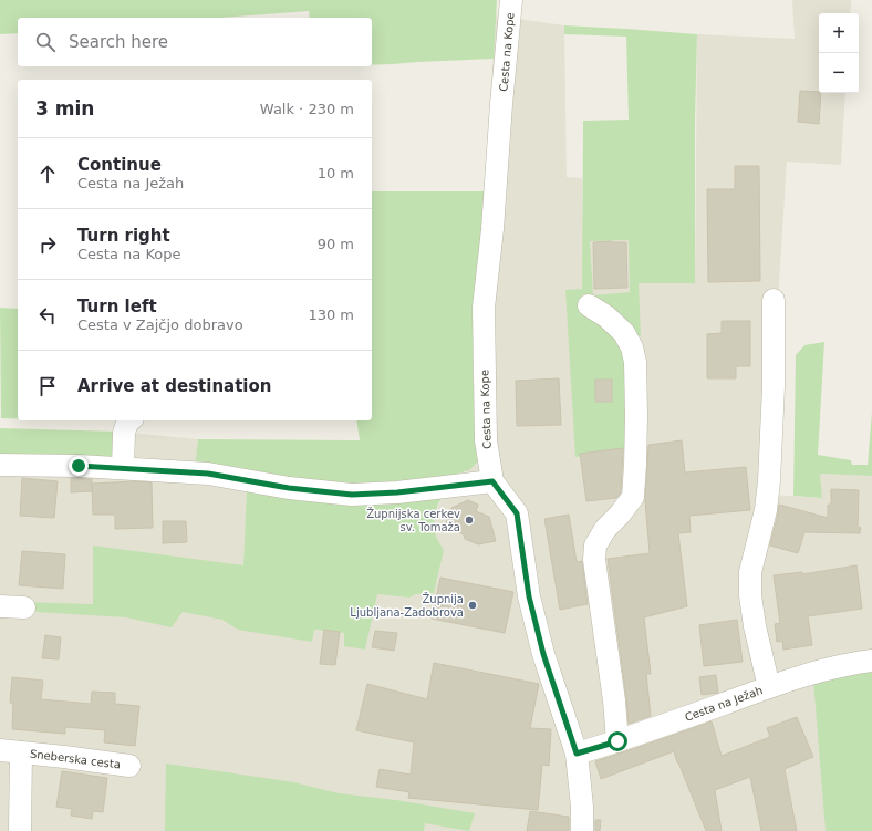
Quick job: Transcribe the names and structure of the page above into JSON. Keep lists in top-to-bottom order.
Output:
{
  "streets": {
    "street": ["Cesta na Kope", "Cesta na Ježah", "Sneberska cesta"]
  },
  "crossings": [
    ["Cesta na Kope", "Cesta na Ježah"]
  ],
  "places": ["Župnijska cerkev sv. Tomaža", "Župnija Ljubljana-Zadobrova"],
  "page": {
    "map_buttons": ["+", "−"],
    "search": "Search here",
    "heading": ["3 min", "Walk · 230 m"],
    "list": [
      ["Continue", "Cesta na Ježah", "10 m"],
      ["Turn right", "Cesta na Kope", "90 m"],
      ["Turn left", "Cesta v Zajčjo dobravo", "130 m"],
      "Arrive at destination"
    ]
  }
}
